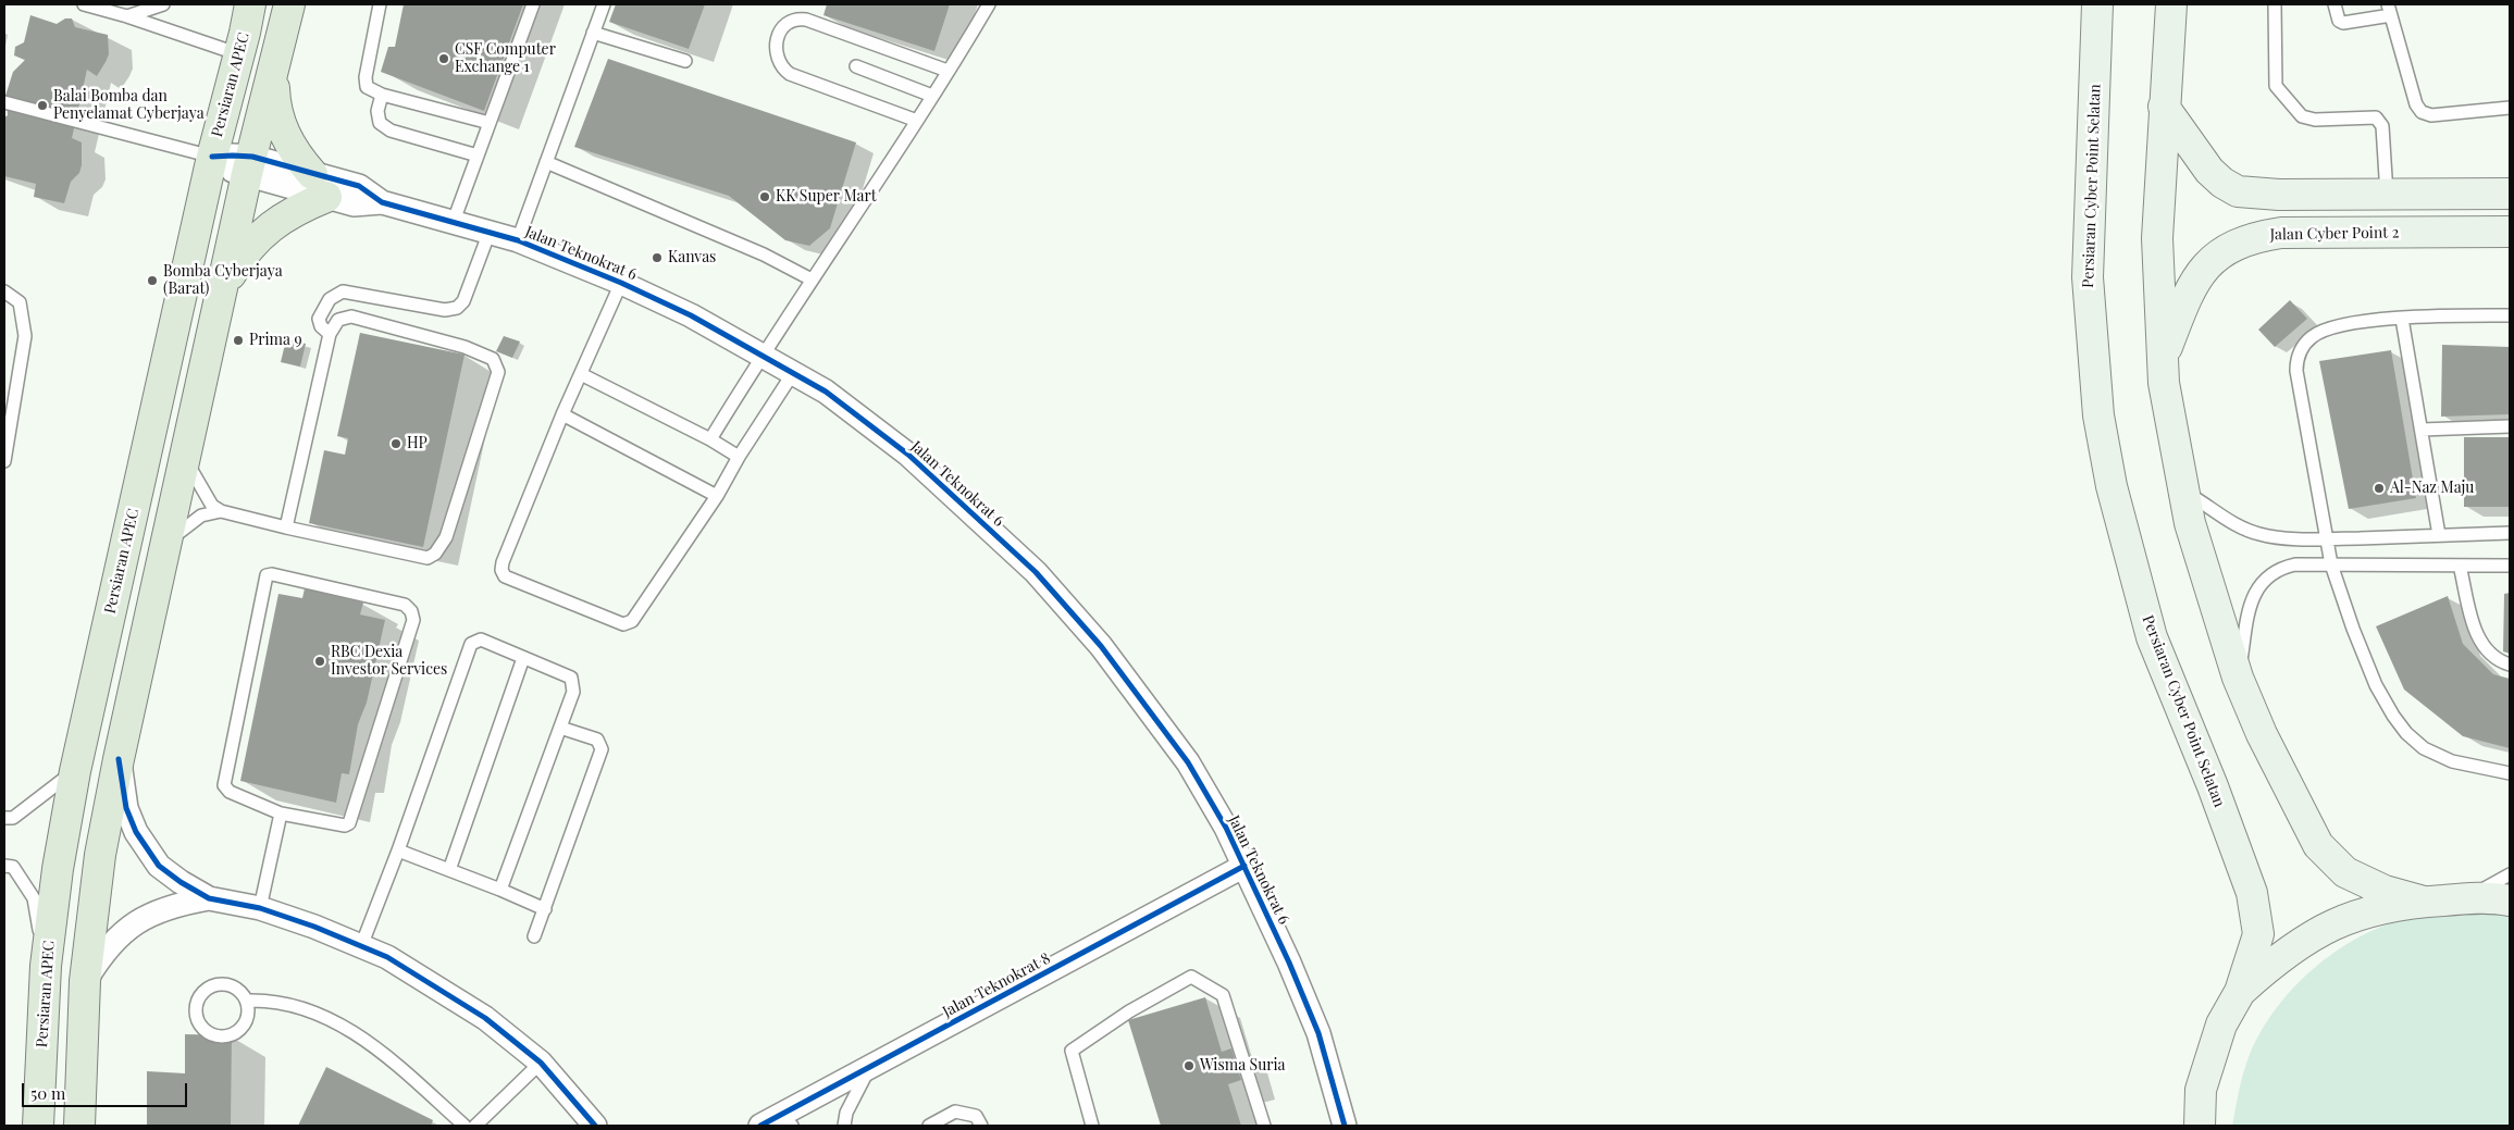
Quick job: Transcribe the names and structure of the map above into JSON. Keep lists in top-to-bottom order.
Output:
{
  "streets": {
    "main road": ["Persiaran APEC", "Persiaran Cyber Point Selatan", "Jalan Cyber Point 2"],
    "street": ["Jalan Teknokrat 6", "Jalan Teknokrat 8"]
  },
  "crossings": [
    ["Persiaran APEC", "Jalan Teknokrat 6"],
    ["Jalan Teknokrat 6", "Jalan Teknokrat 8"]
  ],
  "places": [
    "CSF Computer Exchange 1",
    "Balai Bomba dan Penyelamat Cyberjaya",
    "KK Super Mart",
    "Kanvas",
    "Bomba Cyberjaya (Barat)",
    "Prima 9",
    "HP",
    "Al-Naz Maju",
    "RBC Dexia Investor Services",
    "Wisma Suria"
  ],
  "scale_bar": "50 m"
}
